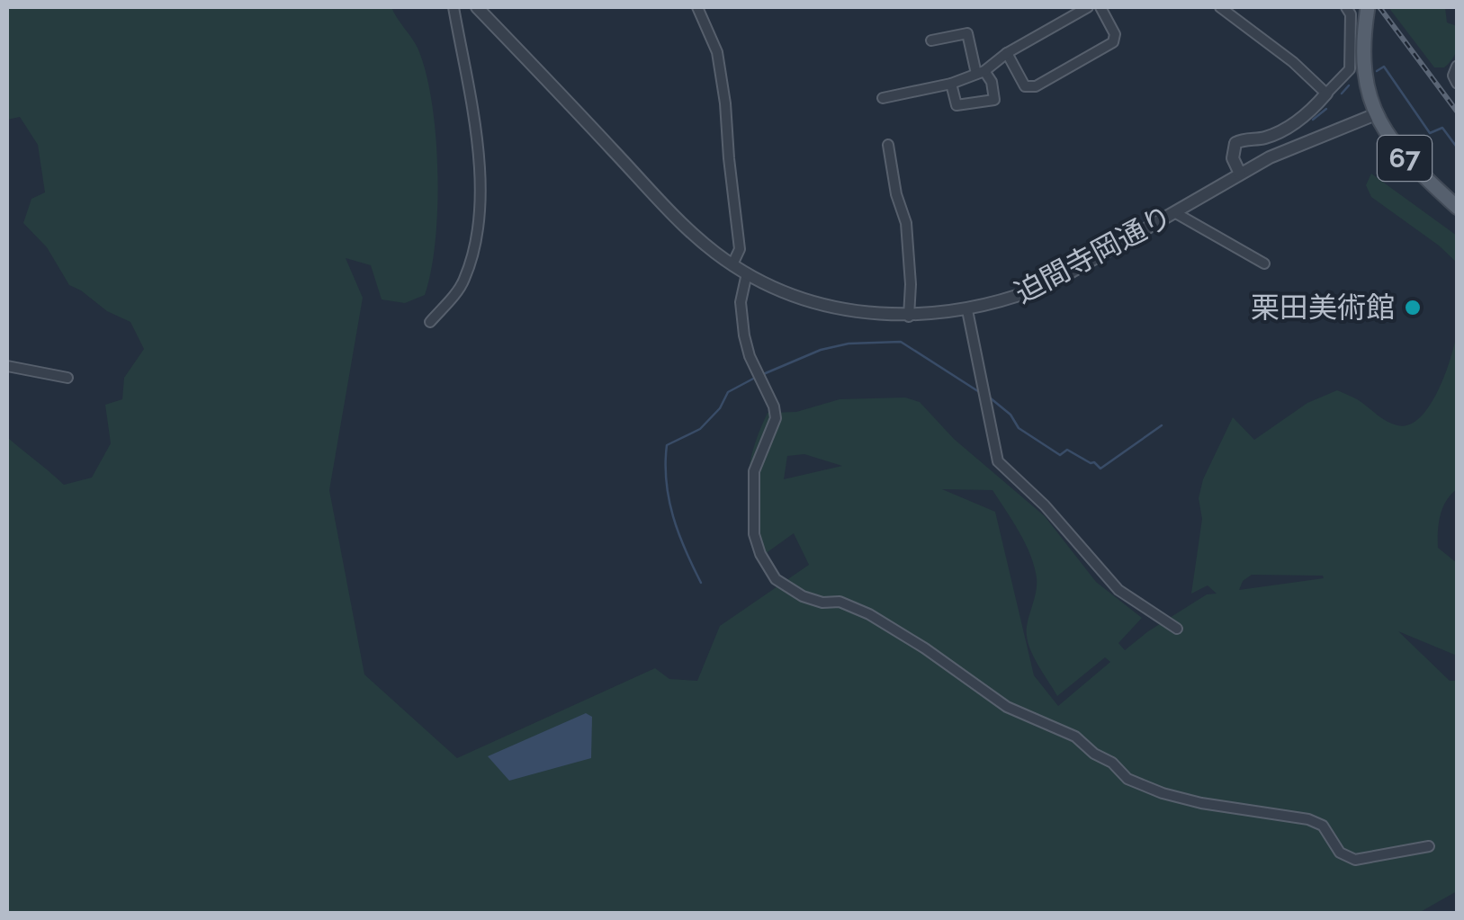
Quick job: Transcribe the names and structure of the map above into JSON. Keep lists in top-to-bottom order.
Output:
{
  "streets": {
    "main road": ["67"],
    "street": ["迫間寺岡通り"]
  },
  "crossings": [
    ["67", "迫間寺岡通り"]
  ],
  "places": ["栗田美術館"]
}
